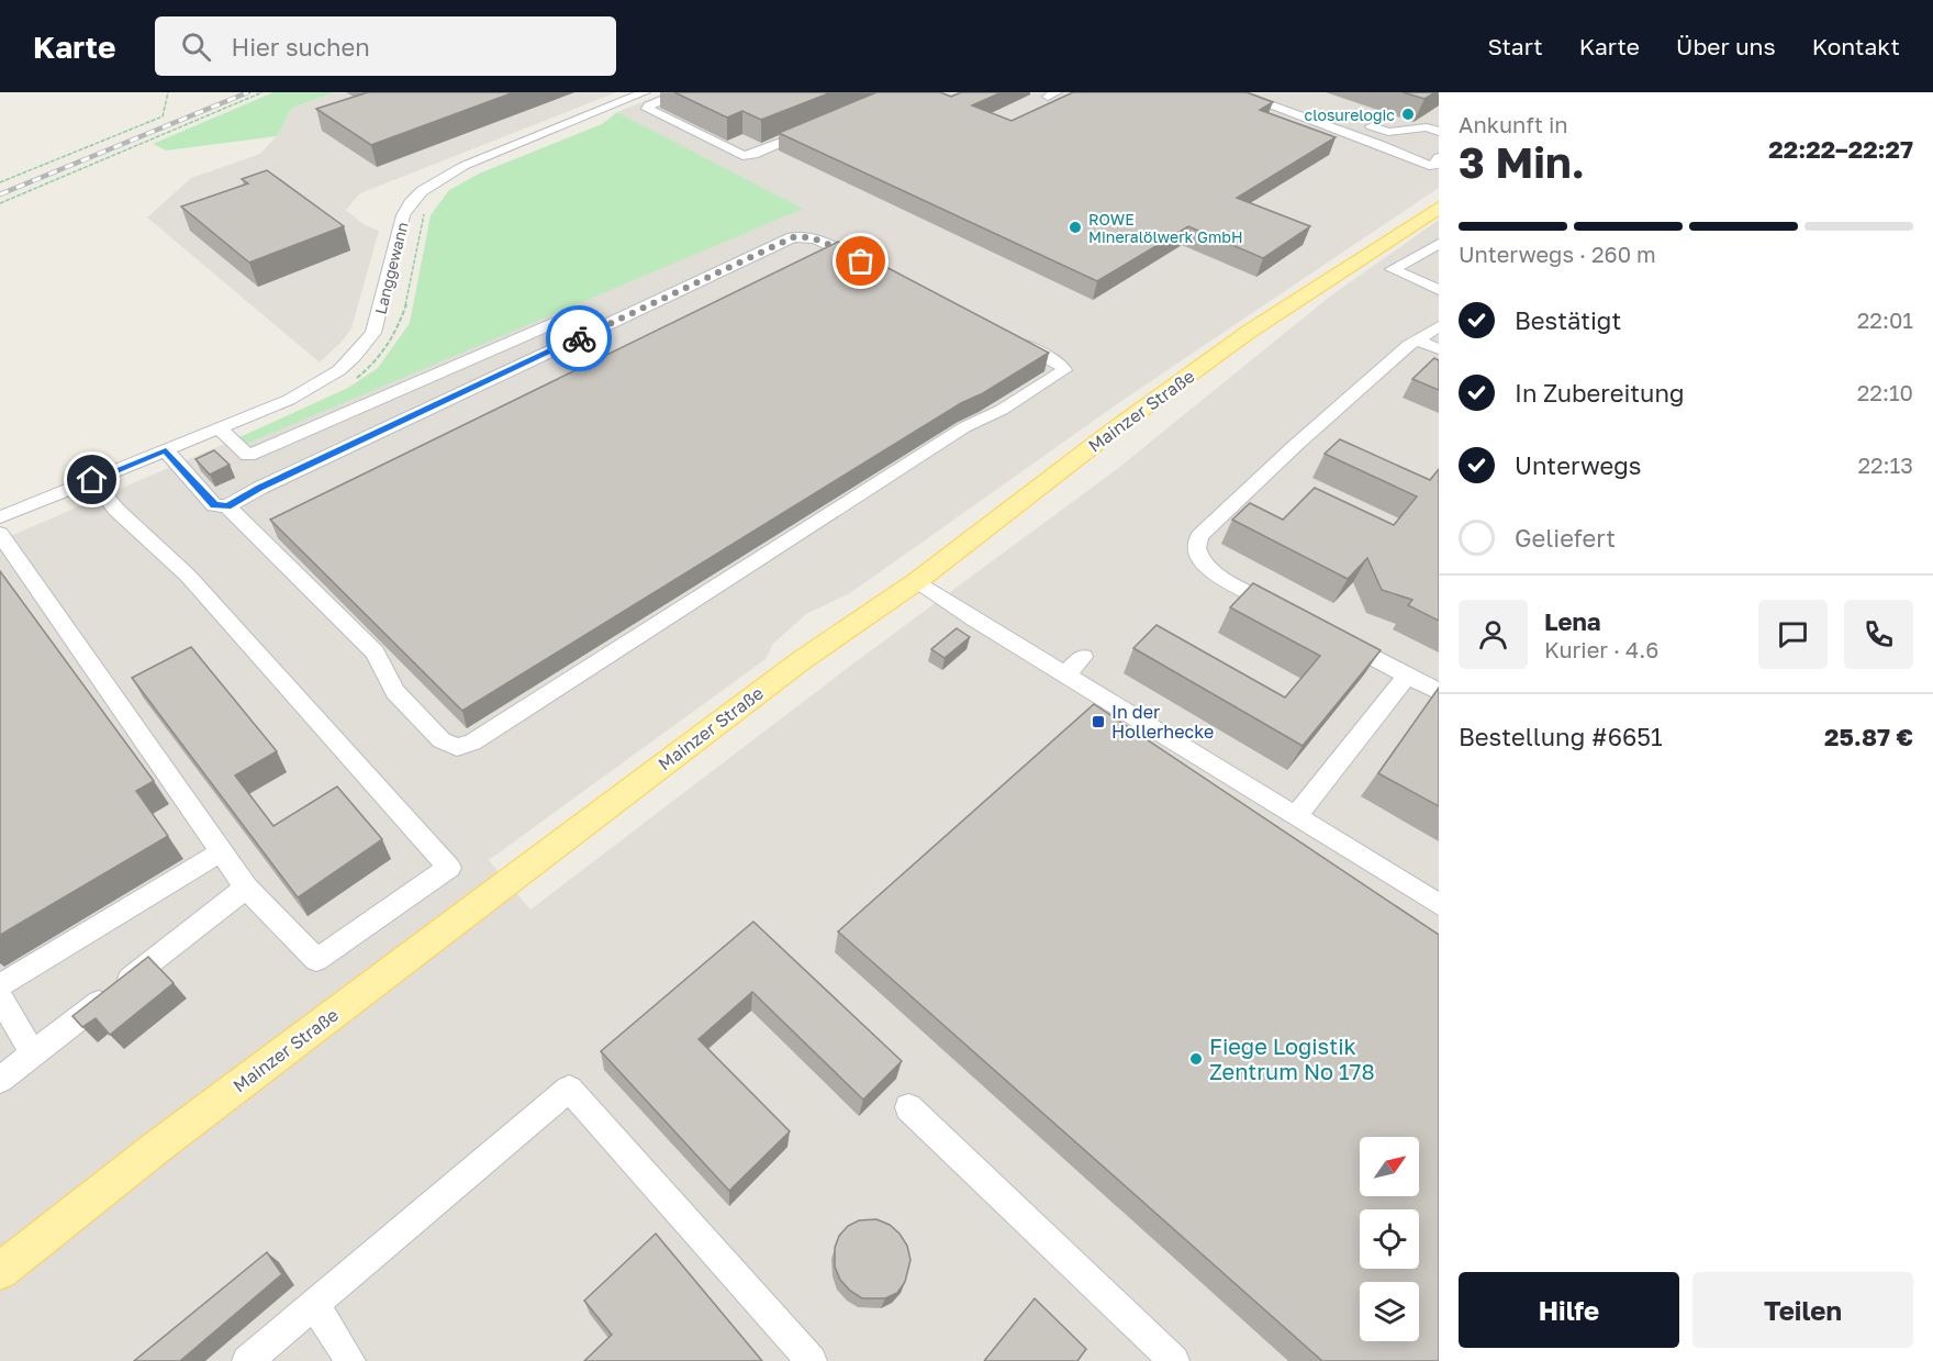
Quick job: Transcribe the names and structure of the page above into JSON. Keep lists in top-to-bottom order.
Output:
{
  "streets": {
    "main road": ["Mainzer Straße"],
    "street": ["Langgewann"]
  },
  "places": {
    "other": ["closurelogic", "ROWE Mineralölwerk GmbH", "Fiege Logistik Zentrum No 178"],
    "transit": ["In der Hollerhecke"]
  },
  "north": "top right",
  "page": {
    "header": "Karte",
    "search": "Hier suchen",
    "nav": [
      "Start",
      "Karte",
      "Über uns",
      "Kontakt"
    ],
    "heading": ["3 Min.", "Ankunft in", "22:22–22:27"],
    "panel": [
      "Lena",
      "Kurier · 4.6",
      "Bestellung #6651",
      "25.87 €"
    ],
    "bar": "Unterwegs · 260 m",
    "list": [
      ["Bestätigt", "22:01"],
      ["In Zubereitung", "22:10"],
      ["Unterwegs", "22:13"],
      "Geliefert"
    ],
    "buttons": ["Hilfe", "Teilen"]
  }
}
